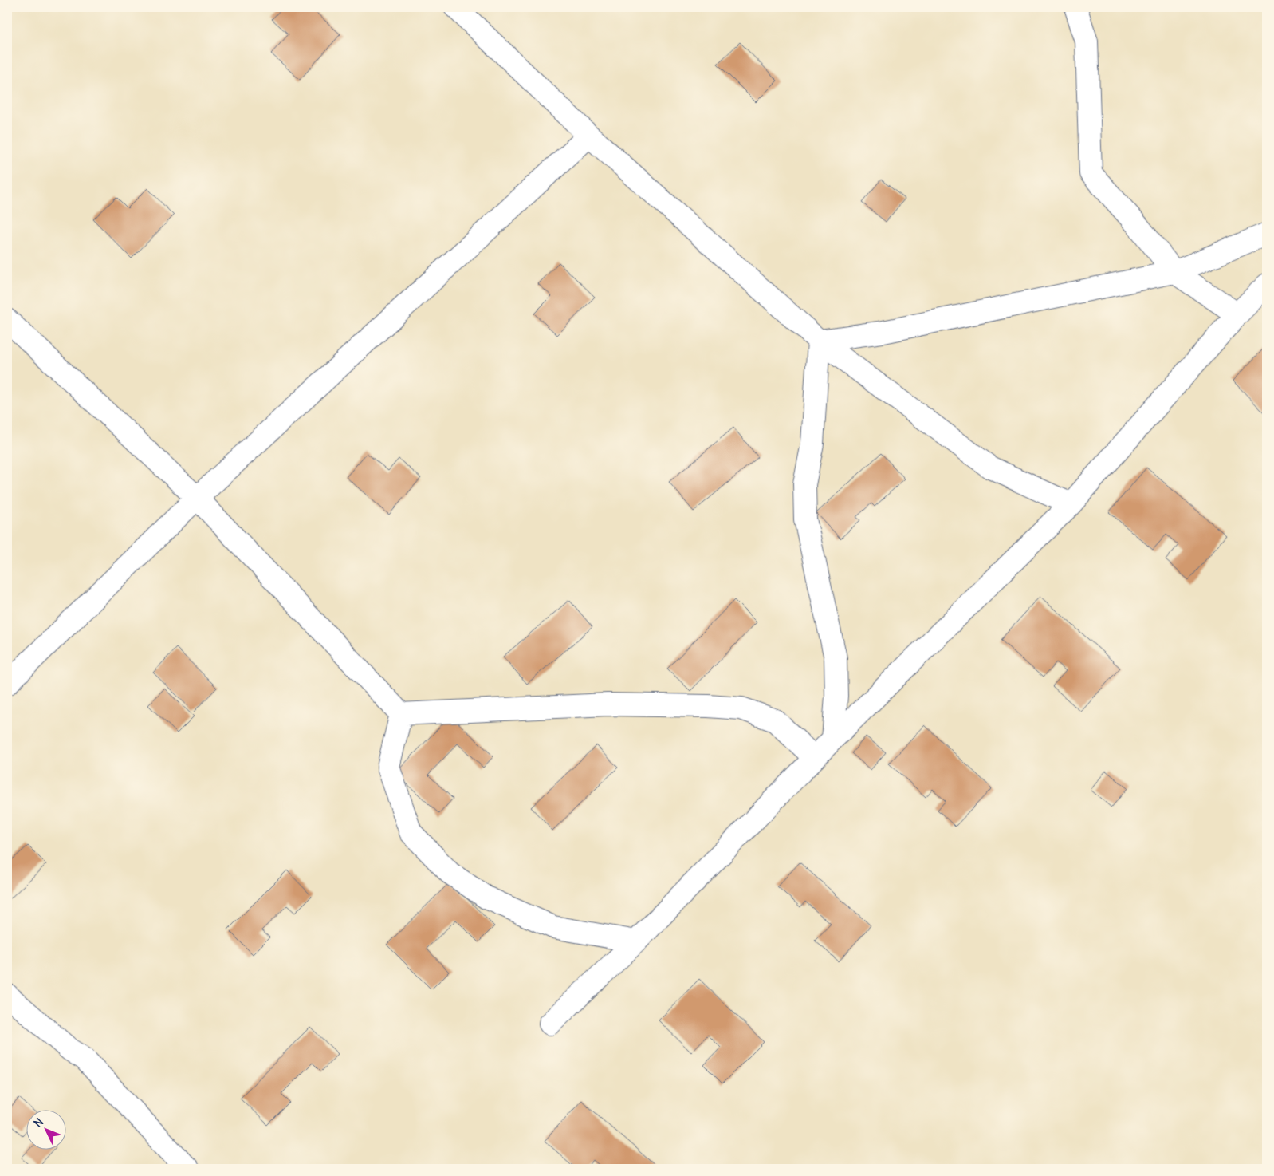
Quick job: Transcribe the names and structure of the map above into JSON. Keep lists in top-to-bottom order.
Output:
{
  "north": "top left"
}
